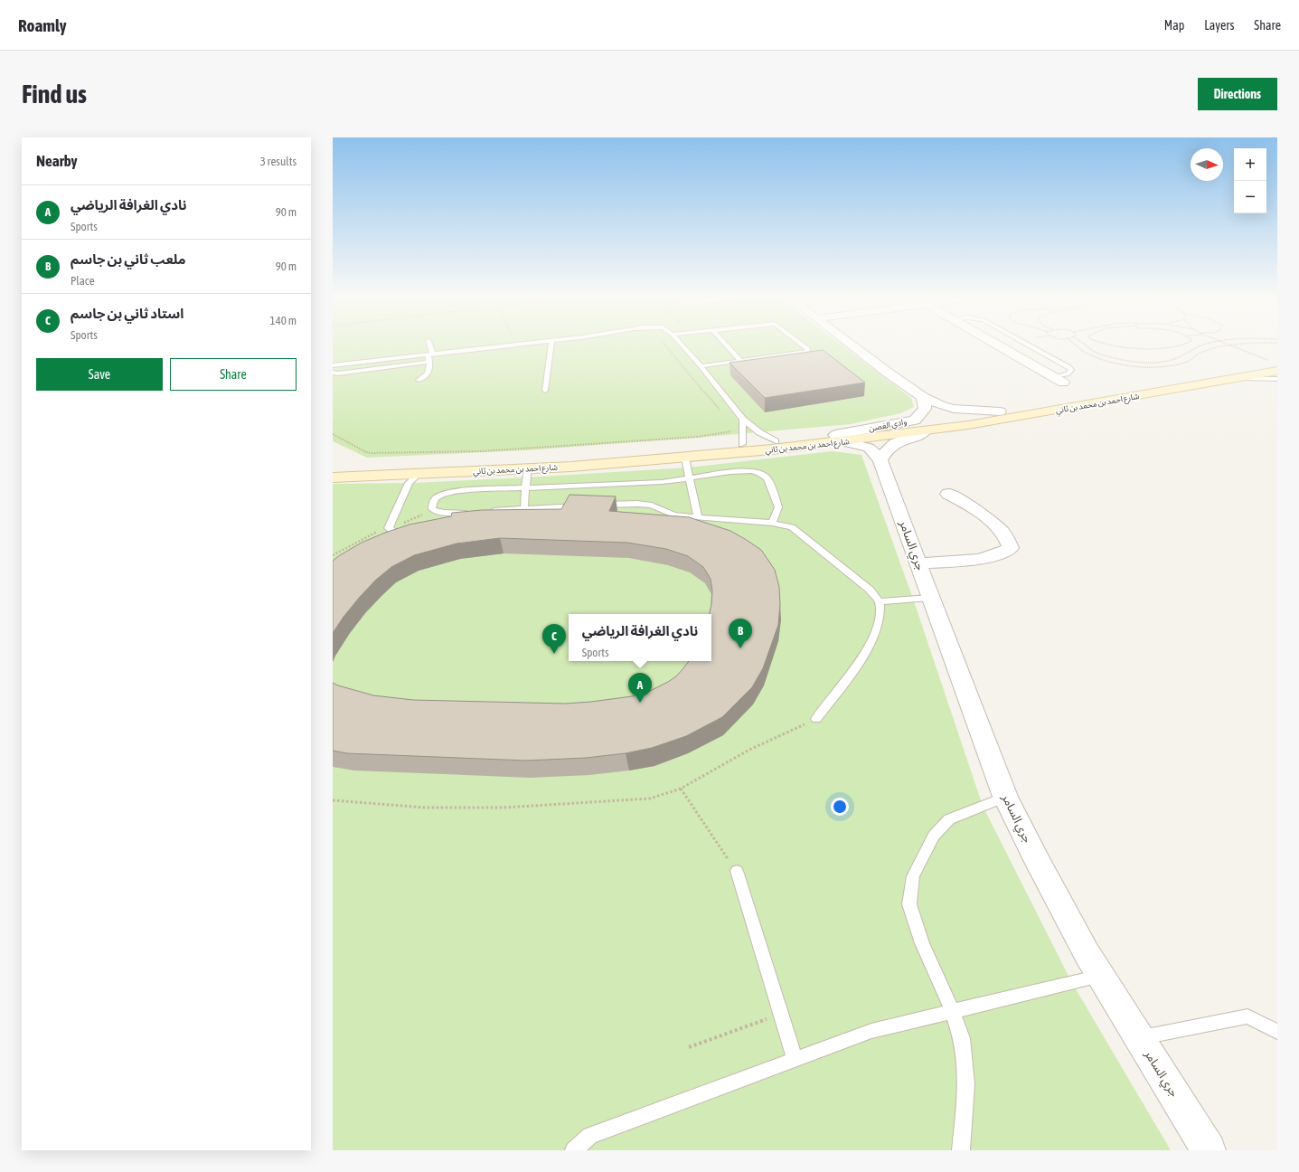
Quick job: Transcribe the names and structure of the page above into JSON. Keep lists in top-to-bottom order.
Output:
{
  "streets": {
    "street": ["شارع احمد بن محمد بن ثاني", "وادي الغصن", "جري السامر"]
  },
  "crossings": [
    ["شارع احمد بن محمد بن ثاني", "وادي الغصن"],
    ["شارع احمد بن محمد بن ثاني", "جري السامر"],
    ["وادي الغصن", "جري السامر"]
  ],
  "north": "right",
  "page": {
    "header": "Roamly",
    "nav": ["Map", "Layers", "Share"],
    "buttons": [
      "Directions",
      ["Save", "Share"]
    ],
    "title": "Find us",
    "heading": ["Nearby", "3 results"],
    "map_buttons": ["+", "−"],
    "list": [
      {
        "mark": "A",
        "name": "نادي الغرافة الرياضي",
        "note": "Sports",
        "value": "90 m"
      },
      {
        "mark": "B",
        "name": "ملعب ثاني بن جاسم",
        "note": "Place",
        "value": "90 m"
      },
      {
        "mark": "C",
        "name": "استاد ثاني بن جاسم",
        "note": "Sports",
        "value": "140 m"
      }
    ],
    "popup": ["نادي الغرافة الرياضي", "Sports"],
    "pins": ["B", "C", "A"]
  }
}
